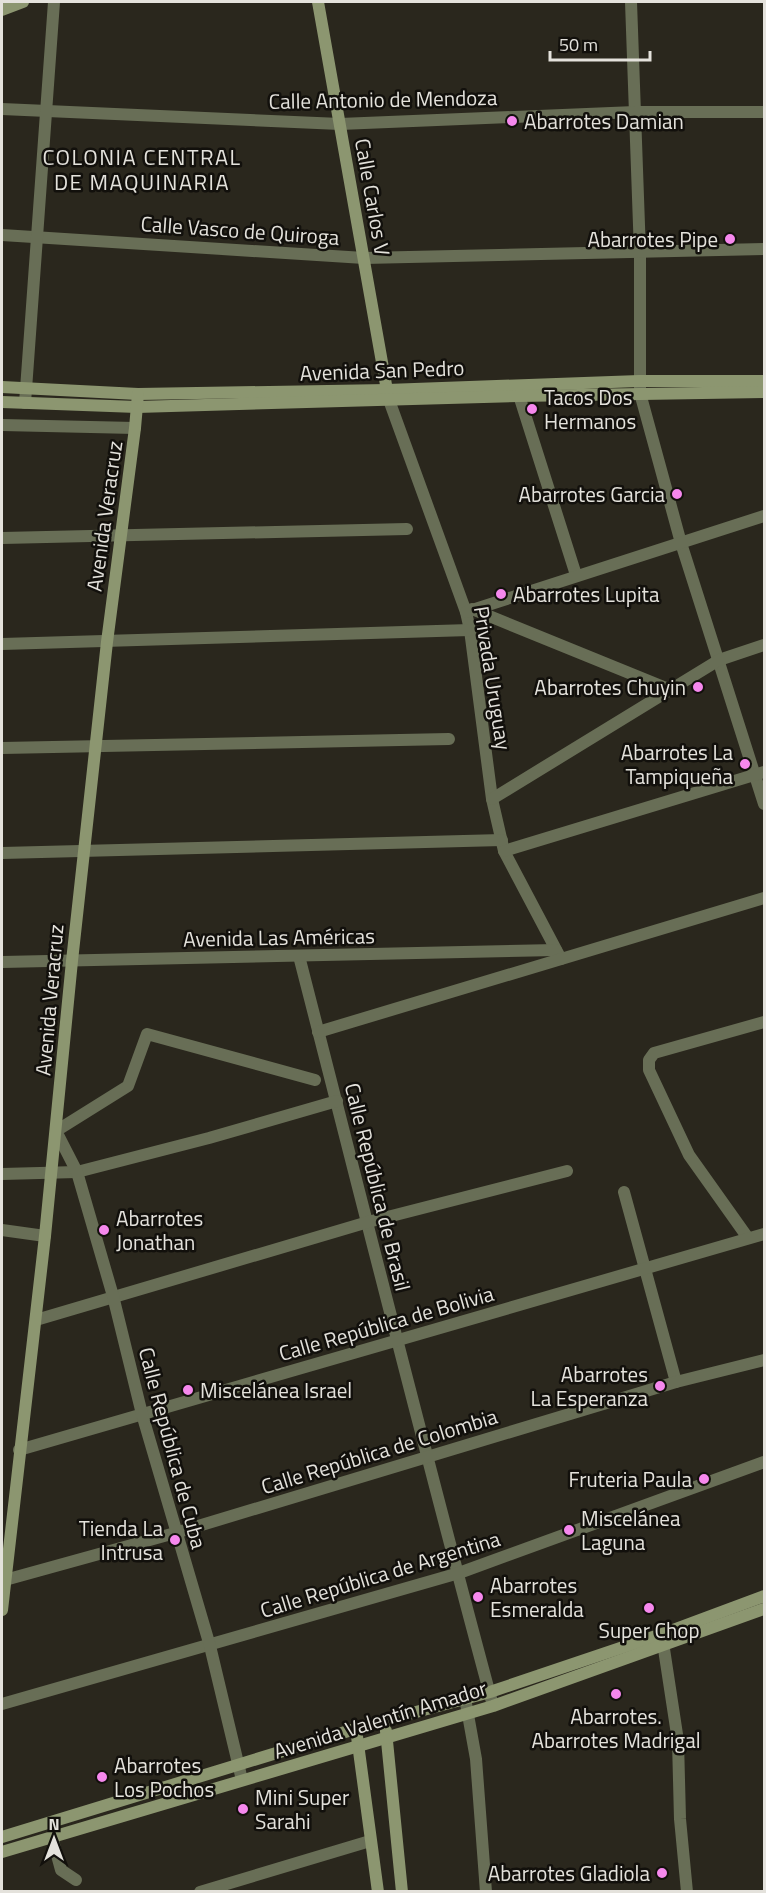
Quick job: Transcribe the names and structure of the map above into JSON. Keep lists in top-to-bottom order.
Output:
{
  "streets": {
    "main road": [
      "Calle Carlos V",
      "Avenida San Pedro",
      "Avenida Veracruz",
      "Avenida Valentín Amador"
    ],
    "street": [
      "Calle Antonio de Mendoza",
      "Calle Vasco de Quiroga",
      "Privada Uruguay",
      "Avenida Las Américas",
      "Calle República de Brasil",
      "Calle República de Bolivia",
      "Calle República de Cuba",
      "Calle República de Colombia",
      "Calle República de Argentina"
    ]
  },
  "crossings": [
    ["Calle Antonio de Mendoza", "Calle Carlos V"],
    ["Calle Carlos V", "Calle Vasco de Quiroga"],
    ["Calle Carlos V", "Avenida San Pedro"],
    ["Calle Carlos V", "Privada Uruguay"],
    ["Avenida San Pedro", "Avenida Veracruz"],
    ["Avenida San Pedro", "Privada Uruguay"],
    ["Avenida Veracruz", "Avenida Las Américas"],
    ["Avenida Veracruz", "Calle República de Bolivia"],
    ["Avenida Veracruz", "Calle República de Cuba"],
    ["Avenida Veracruz", "Calle República de Colombia"],
    ["Privada Uruguay", "Avenida Las Américas"],
    ["Avenida Las Américas", "Calle República de Brasil"],
    ["Calle República de Brasil", "Calle República de Bolivia"],
    ["Calle República de Brasil", "Calle República de Colombia"],
    ["Calle República de Brasil", "Calle República de Argentina"],
    ["Calle República de Brasil", "Avenida Valentín Amador"],
    ["Calle República de Bolivia", "Calle República de Cuba"],
    ["Calle República de Cuba", "Calle República de Colombia"],
    ["Calle República de Cuba", "Calle República de Argentina"],
    ["Calle República de Cuba", "Avenida Valentín Amador"]
  ],
  "districts": ["COLONIA CENTRAL DE MAQUINARIA"],
  "places": [
    "Abarrotes Damian",
    "Abarrotes Pipe",
    "Tacos Dos Hermanos",
    "Abarrotes Garcia",
    "Abarrotes Lupita",
    "Abarrotes Chuyin",
    "Abarrotes La Tampiqueña",
    "Abarrotes Jonathan",
    "Abarrotes La Esperanza",
    "Miscelánea Israel",
    "Fruteria Paula",
    "Miscelánea Laguna",
    "Tienda La Intrusa",
    "Abarrotes Esmeralda",
    "Super Chop",
    "Abarrotes. Abarrotes Madrigal",
    "Abarrotes Los Pochos",
    "Mini Super Sarahi",
    "Abarrotes Gladiola"
  ],
  "scale_bar": "50 m",
  "north": "top"
}
